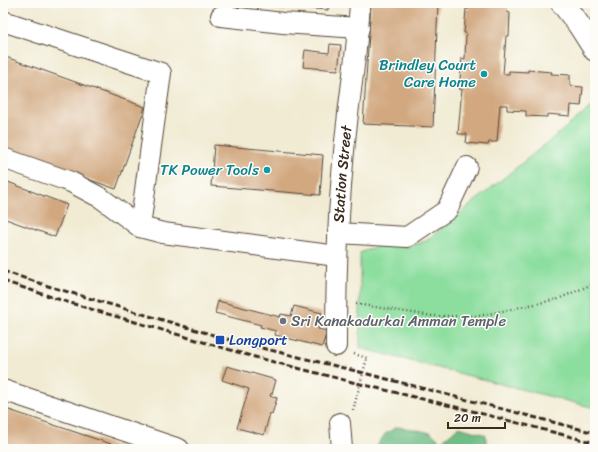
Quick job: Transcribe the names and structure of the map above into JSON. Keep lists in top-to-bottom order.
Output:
{
  "streets": {
    "street": ["Station Street"]
  },
  "places": {
    "other": ["Brindley Court Care Home", "TK Power Tools", "Sri Kanakadurkai Amman Temple"],
    "transit": ["Longport"]
  },
  "scale_bar": "20 m"
}
